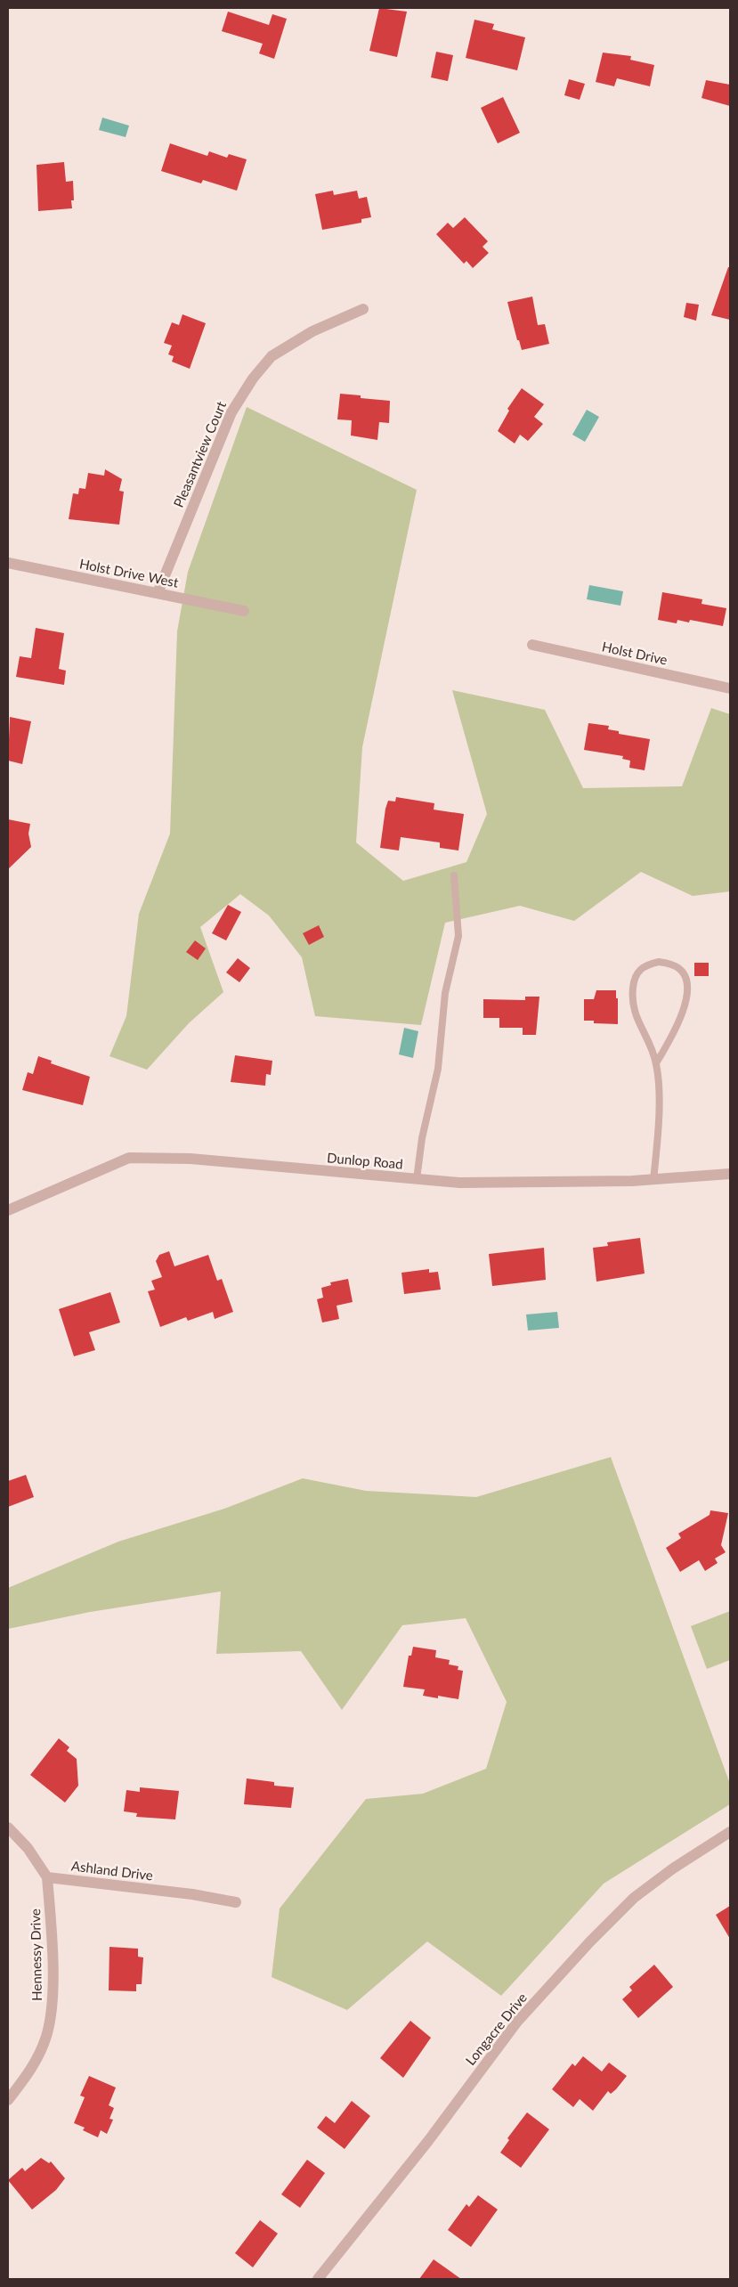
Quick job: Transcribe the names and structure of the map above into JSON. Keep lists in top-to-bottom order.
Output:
{
  "streets": {
    "street": [
      "Pleasantview Court",
      "Holst Drive West",
      "Holst Drive",
      "Dunlop Road",
      "Ashland Drive",
      "Hennessy Drive",
      "Longacre Drive"
    ]
  },
  "crossings": [
    ["Pleasantview Court", "Holst Drive West"],
    ["Ashland Drive", "Hennessy Drive"]
  ]
}
